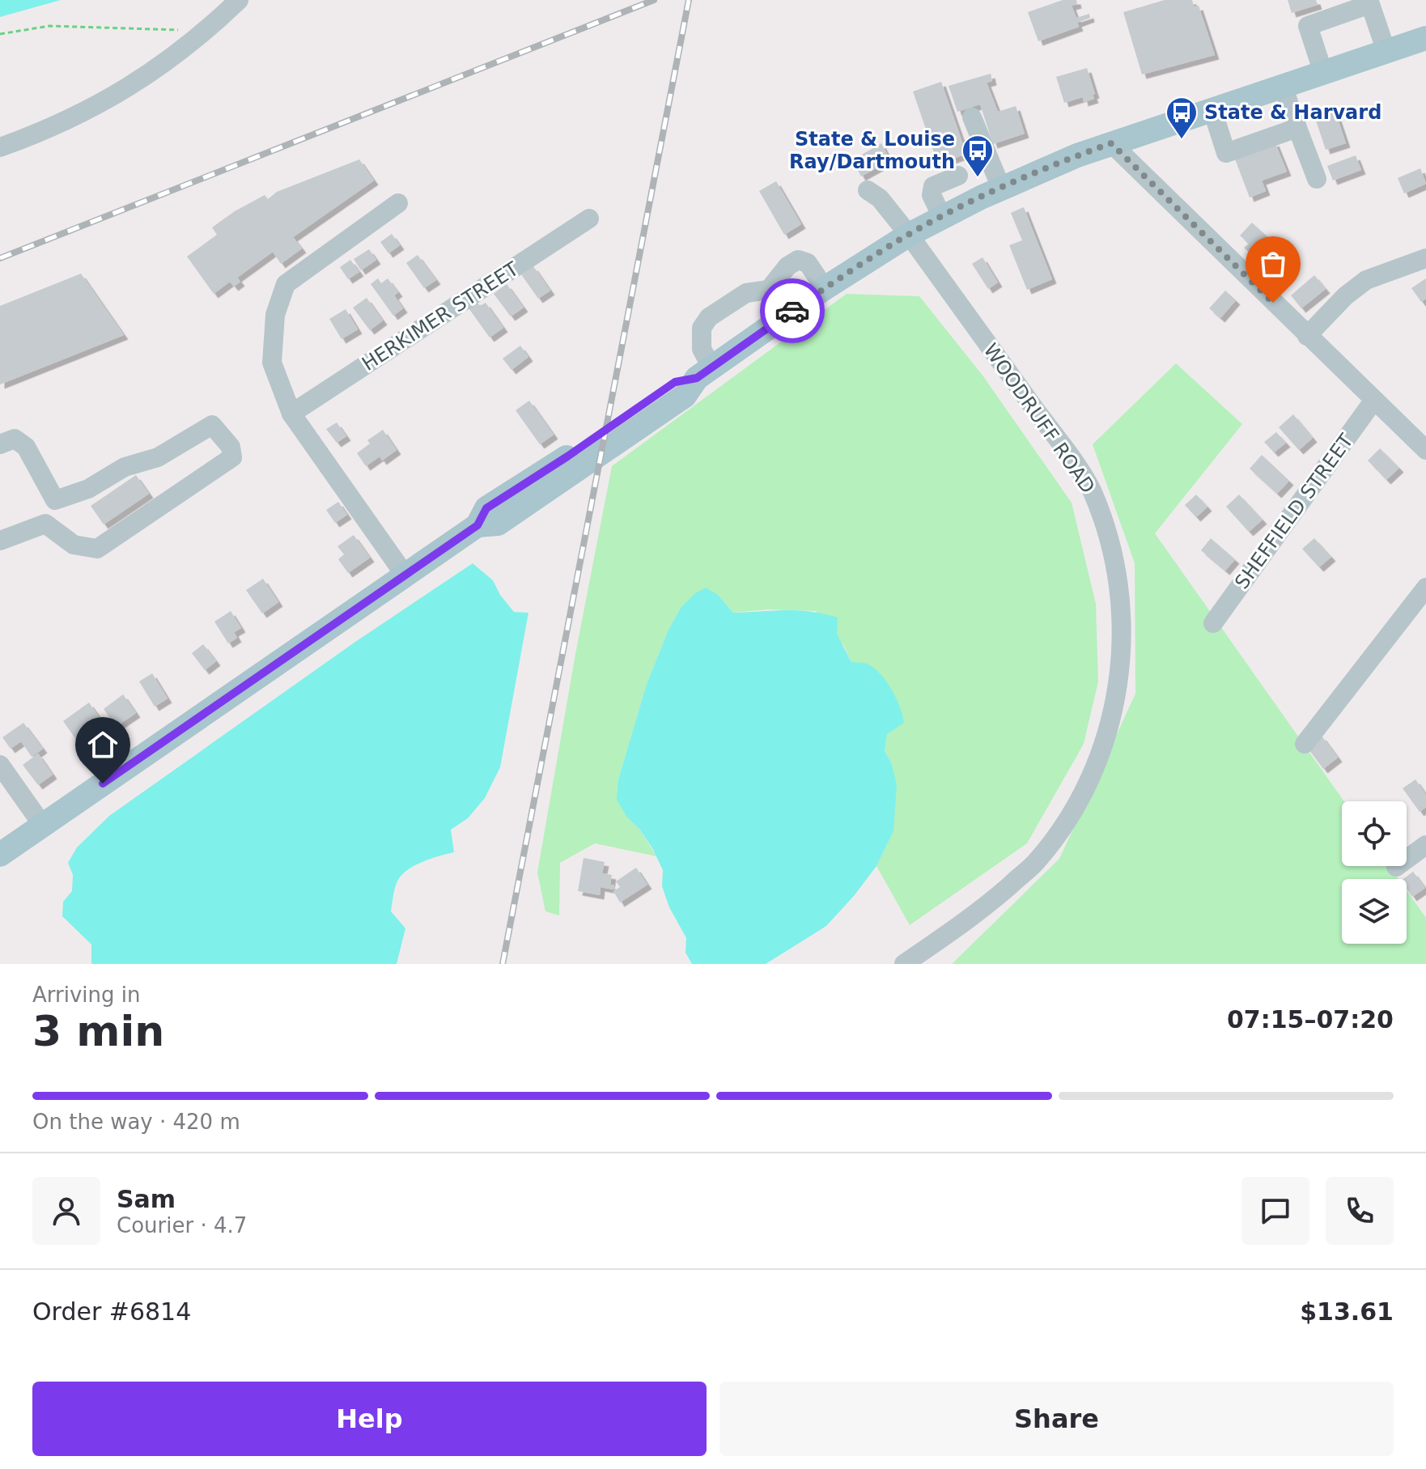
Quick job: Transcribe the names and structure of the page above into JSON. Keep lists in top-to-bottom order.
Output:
{
  "streets": {
    "street": ["HERKIMER STREET", "WOODRUFF ROAD", "SHEFFIELD STREET"]
  },
  "places": {
    "bus stop": ["State & Harvard", "State & Louise Ray/Dartmouth"]
  },
  "page": {
    "heading": ["3 min", "Arriving in", "07:15–07:20"],
    "panel": [
      "Sam",
      "Courier · 4.7",
      "Order #6814",
      "$13.61"
    ],
    "bar": "On the way · 420 m",
    "buttons": ["Help", "Share"]
  }
}
